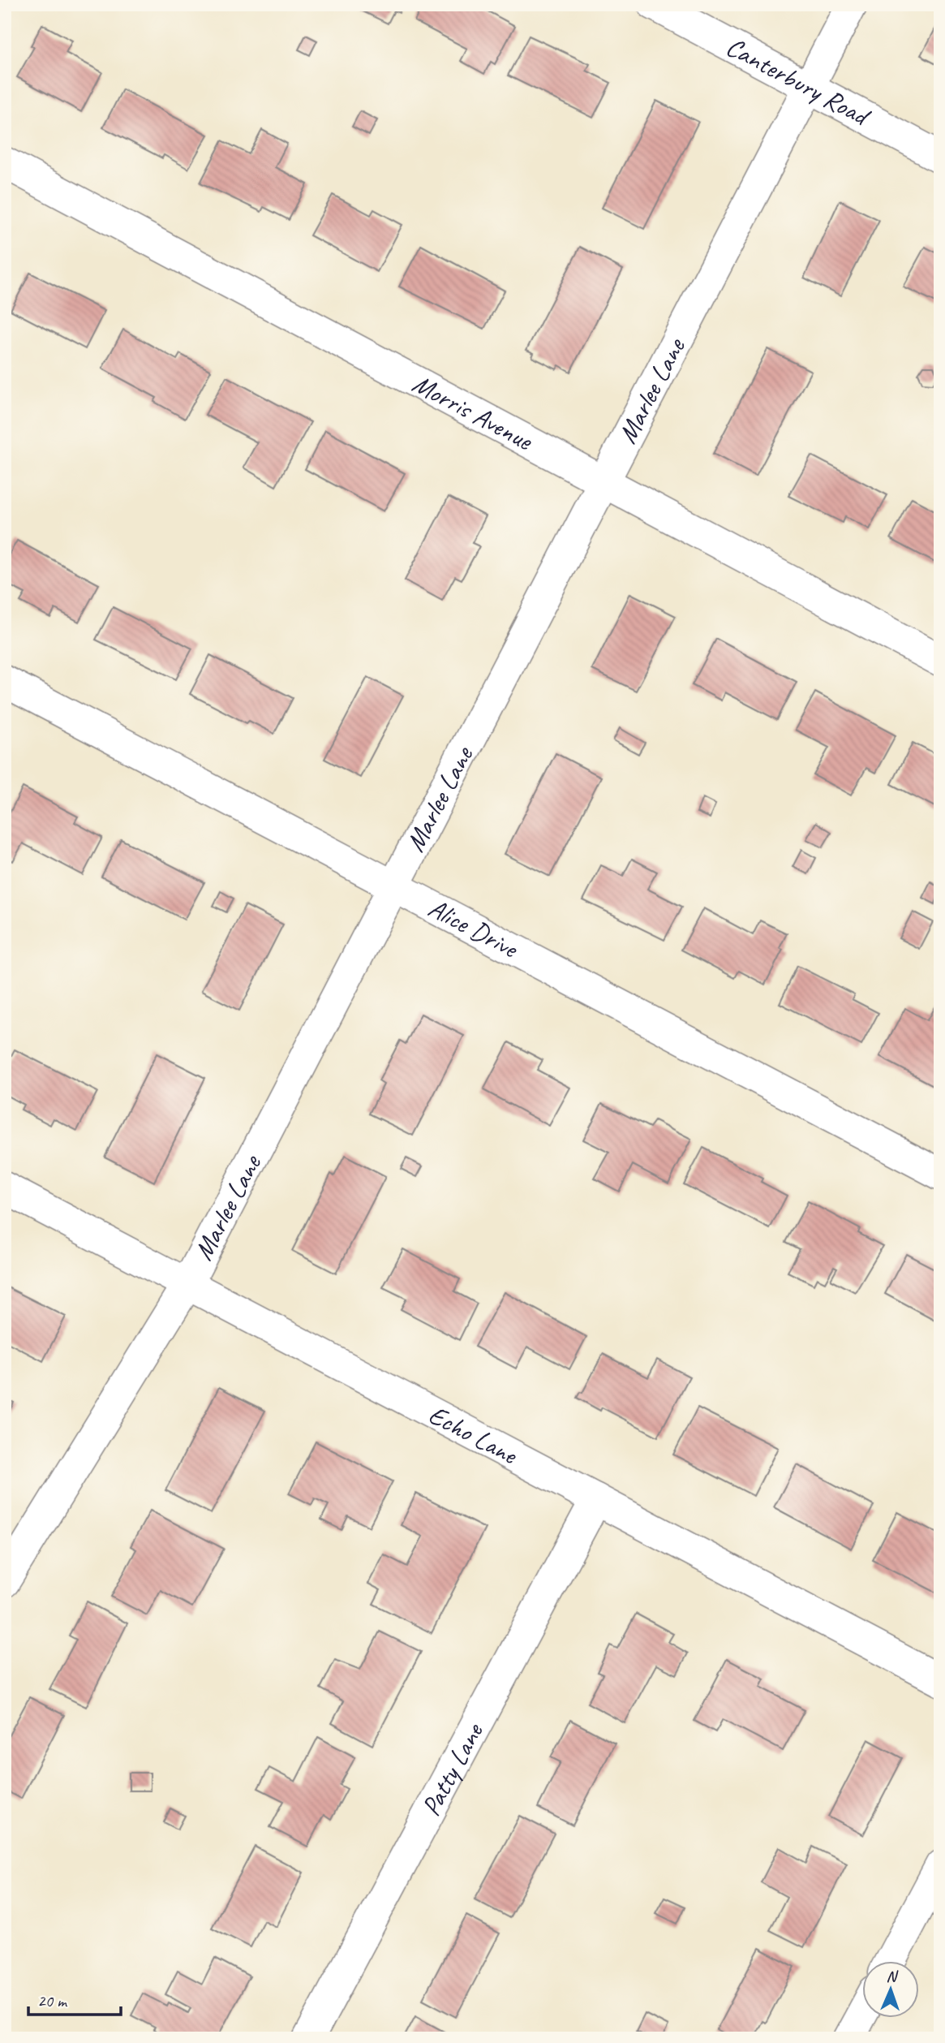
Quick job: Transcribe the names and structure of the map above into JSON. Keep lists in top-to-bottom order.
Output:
{
  "streets": {
    "street": [
      "Canterbury Road",
      "Marlee Lane",
      "Morris Avenue",
      "Alice Drive",
      "Echo Lane",
      "Patty Lane"
    ]
  },
  "crossings": [
    ["Canterbury Road", "Marlee Lane"],
    ["Marlee Lane", "Morris Avenue"],
    ["Marlee Lane", "Alice Drive"],
    ["Marlee Lane", "Echo Lane"],
    ["Echo Lane", "Patty Lane"]
  ],
  "scale_bar": "20 m",
  "north": "top"
}
